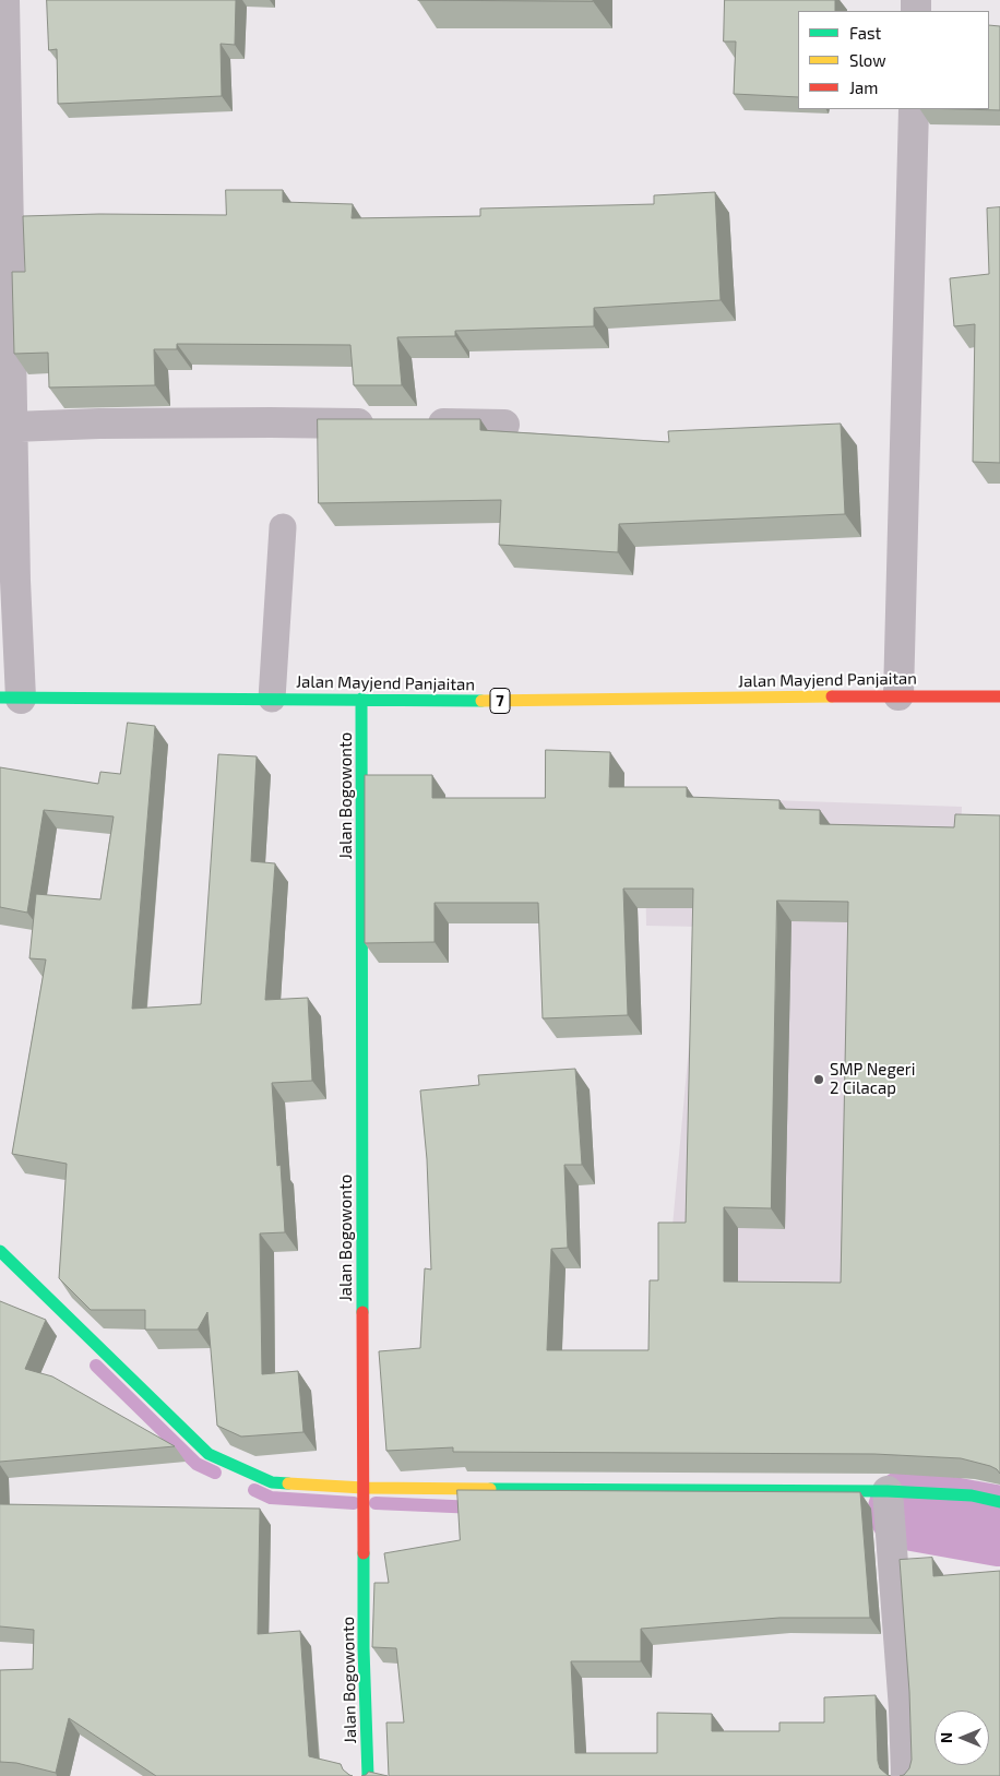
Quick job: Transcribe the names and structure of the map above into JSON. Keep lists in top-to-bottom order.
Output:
{
  "streets": {
    "main road": ["Jalan Mayjend Panjaitan", "7", "Jalan Bogowonto"]
  },
  "crossings": [
    ["Jalan Mayjend Panjaitan", "Jalan Bogowonto"]
  ],
  "places": ["SMP Negeri 2 Cilacap"],
  "legend": ["Fast", "Slow", "Jam"],
  "north": "left"
}
